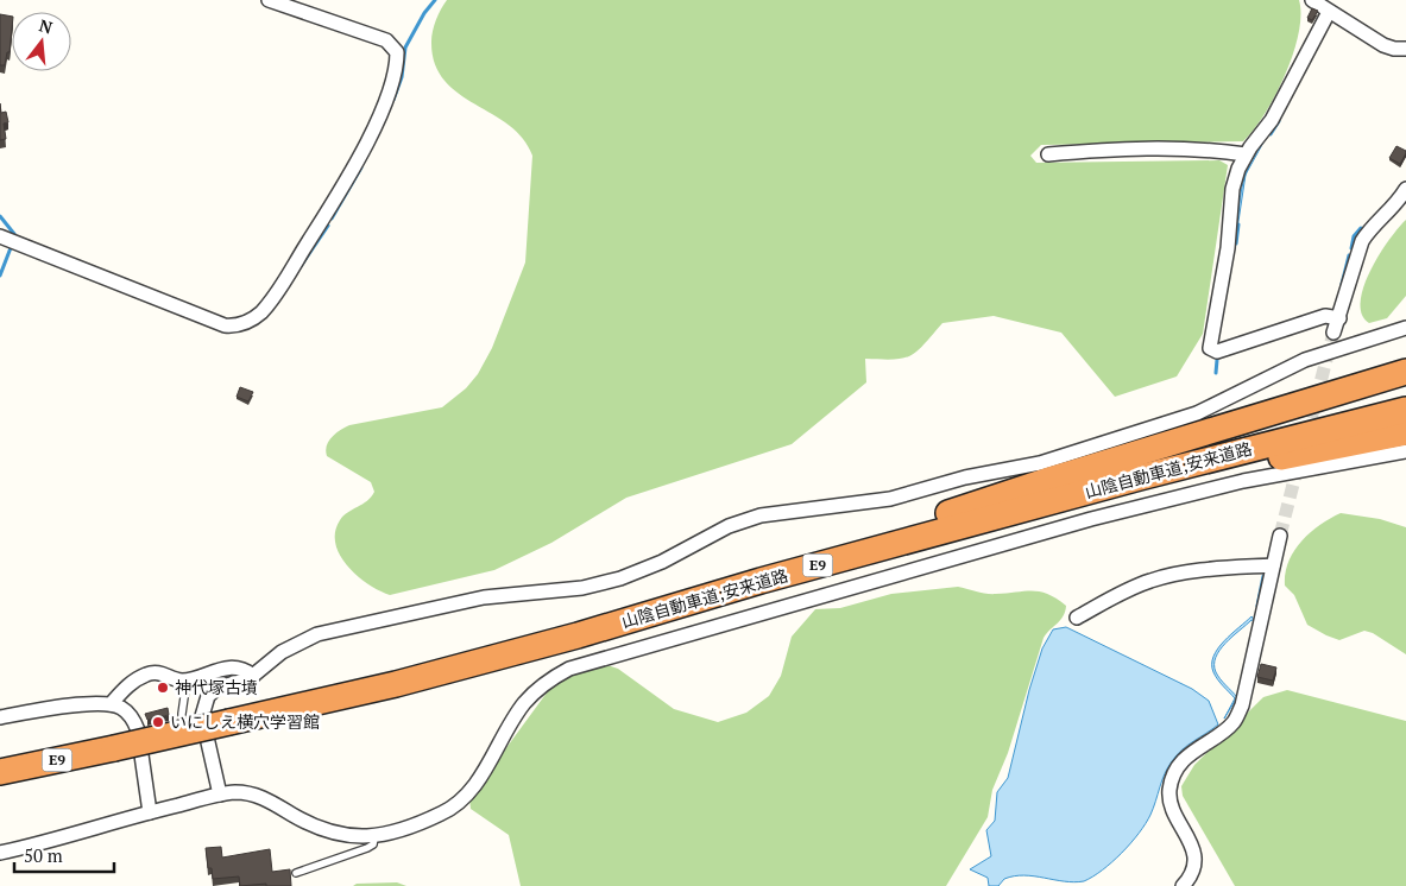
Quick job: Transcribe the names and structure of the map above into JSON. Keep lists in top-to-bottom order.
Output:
{
  "streets": {
    "highway": ["山陰自動車道;安来道路", "E9"]
  },
  "places": ["神代塚古墳", "いにしえ横穴学習館"],
  "scale_bar": "50 m",
  "north": "top"
}
